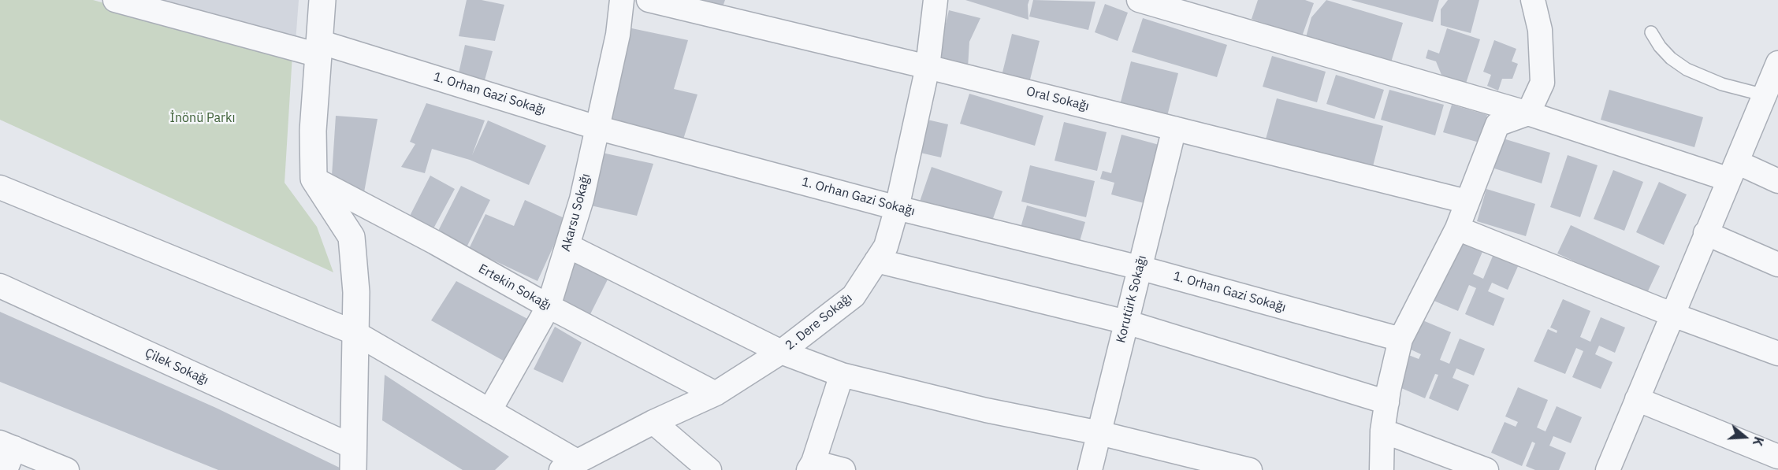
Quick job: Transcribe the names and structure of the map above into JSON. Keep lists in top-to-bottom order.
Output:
{
  "streets": {
    "street": [
      "1. Orhan Gazi Sokağı",
      "Oral Sokağı",
      "Akarsu Sokağı",
      "Ertekin Sokağı",
      "Korutürk Sokağı",
      "2. Dere Sokağı",
      "Çilek Sokağı"
    ]
  },
  "crossings": [
    ["1. Orhan Gazi Sokağı", "Akarsu Sokağı"],
    ["1. Orhan Gazi Sokağı", "Korutürk Sokağı"],
    ["1. Orhan Gazi Sokağı", "2. Dere Sokağı"],
    ["Oral Sokağı", "Korutürk Sokağı"],
    ["Oral Sokağı", "2. Dere Sokağı"],
    ["Akarsu Sokağı", "Ertekin Sokağı"],
    ["Ertekin Sokağı", "2. Dere Sokağı"]
  ],
  "parks": ["İnönü Parkı"],
  "north": "right"
}
